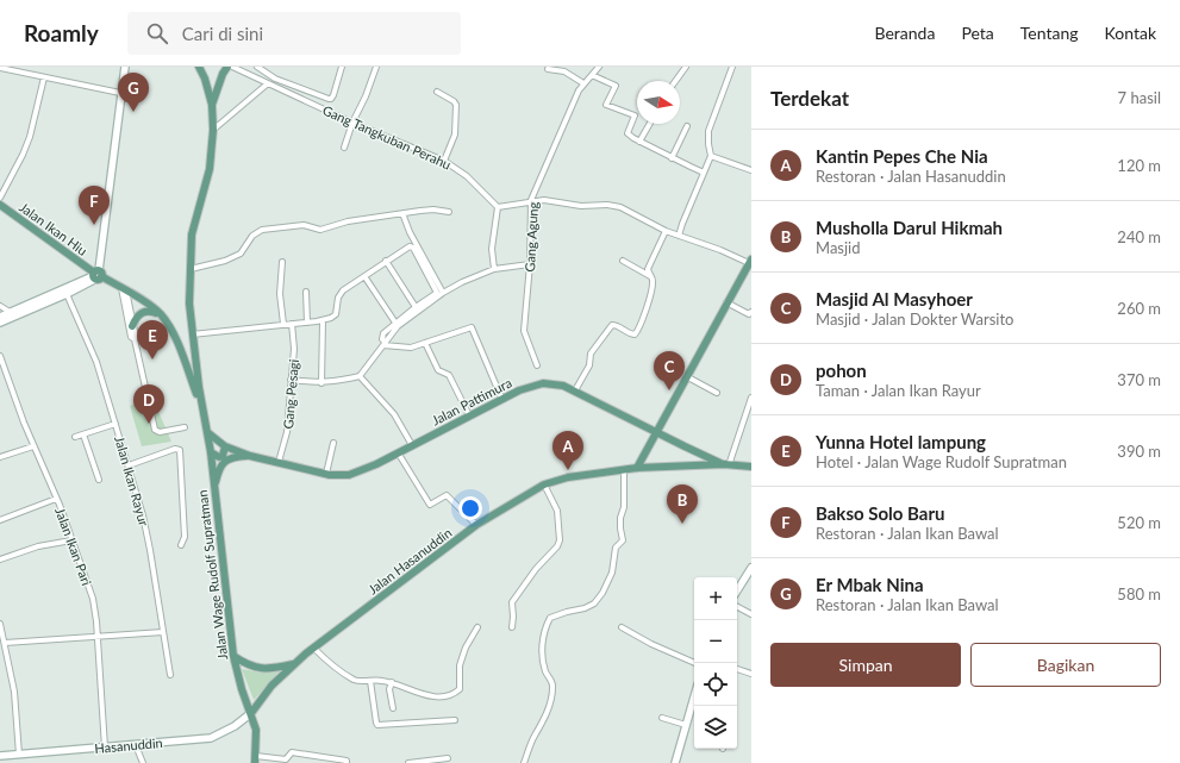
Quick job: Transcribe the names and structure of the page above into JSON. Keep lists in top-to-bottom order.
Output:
{
  "streets": {
    "main road": [
      "Jalan Ikan Hiu",
      "Jalan Pattimura",
      "Jalan Hasanuddin",
      "Jalan Wage Rudolf Supratman"
    ],
    "street": [
      "Gang Tangkuban Perahu",
      "Gang Agung",
      "Gang Pesagi",
      "Jalan Ikan Rayur",
      "Jalan Ikan Pari",
      "Hasanuddin"
    ]
  },
  "crossings": [
    ["Jalan Ikan Hiu", "Jalan Wage Rudolf Supratman"],
    ["Gang Pesagi", "Jalan Pattimura"],
    ["Jalan Pattimura", "Jalan Hasanuddin"],
    ["Jalan Pattimura", "Jalan Wage Rudolf Supratman"],
    ["Jalan Ikan Pari", "Hasanuddin"],
    ["Jalan Hasanuddin", "Jalan Wage Rudolf Supratman"],
    ["Jalan Hasanuddin", "Hasanuddin"],
    ["Jalan Wage Rudolf Supratman", "Hasanuddin"]
  ],
  "north": "right",
  "page": {
    "header": "Roamly",
    "search": "Cari di sini",
    "nav": [
      "Beranda",
      "Peta",
      "Tentang",
      "Kontak"
    ],
    "heading": ["Terdekat", "7 hasil"],
    "pins": [
      "G",
      "F",
      "E",
      "C",
      "D",
      "A",
      "B"
    ],
    "list": [
      {
        "mark": "A",
        "name": "Kantin Pepes Che Nia",
        "note": "Restoran · Jalan Hasanuddin",
        "value": "120 m"
      },
      {
        "mark": "B",
        "name": "Musholla Darul Hikmah",
        "note": "Masjid",
        "value": "240 m"
      },
      {
        "mark": "C",
        "name": "Masjid Al Masyhoer",
        "note": "Masjid · Jalan Dokter Warsito",
        "value": "260 m"
      },
      {
        "mark": "D",
        "name": "pohon",
        "note": "Taman · Jalan Ikan Rayur",
        "value": "370 m"
      },
      {
        "mark": "E",
        "name": "Yunna Hotel lampung",
        "note": "Hotel · Jalan Wage Rudolf Supratman",
        "value": "390 m"
      },
      {
        "mark": "F",
        "name": "Bakso Solo Baru",
        "note": "Restoran · Jalan Ikan Bawal",
        "value": "520 m"
      },
      {
        "mark": "G",
        "name": "Er Mbak Nina",
        "note": "Restoran · Jalan Ikan Bawal",
        "value": "580 m"
      }
    ],
    "map_buttons": ["+", "−"],
    "buttons": ["Simpan", "Bagikan"]
  }
}
